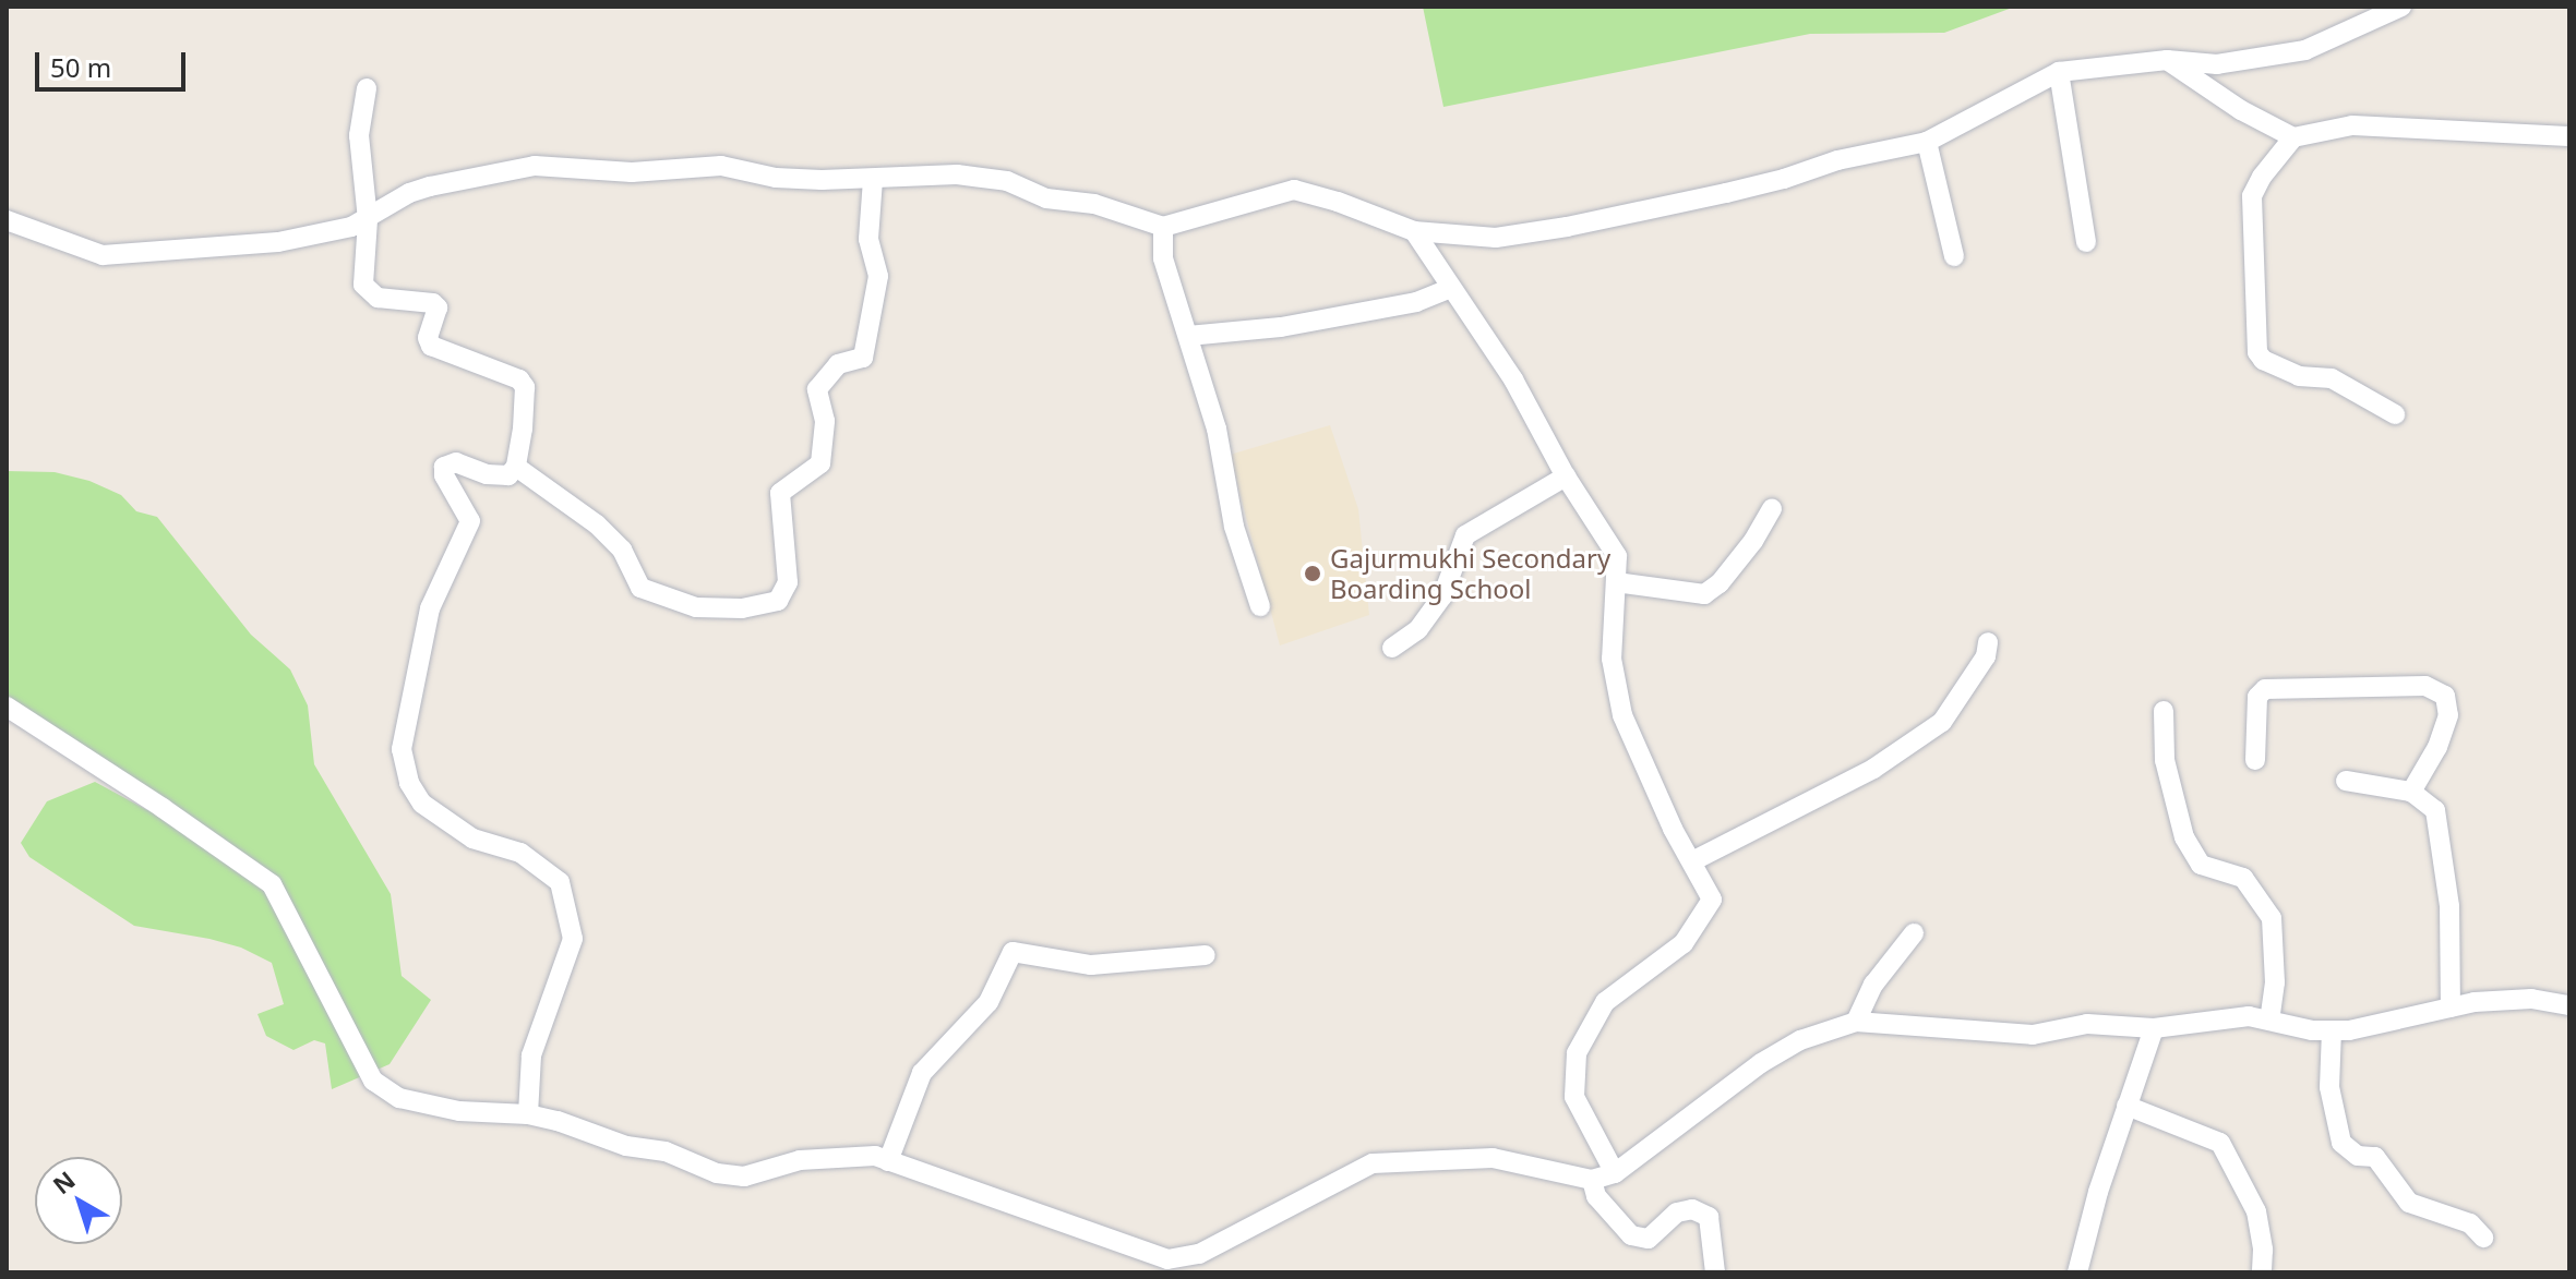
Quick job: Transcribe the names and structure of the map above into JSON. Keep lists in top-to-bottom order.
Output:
{
  "places": ["Gajurmukhi Secondary Boarding School"],
  "scale_bar": "50 m",
  "north": "top left"
}
